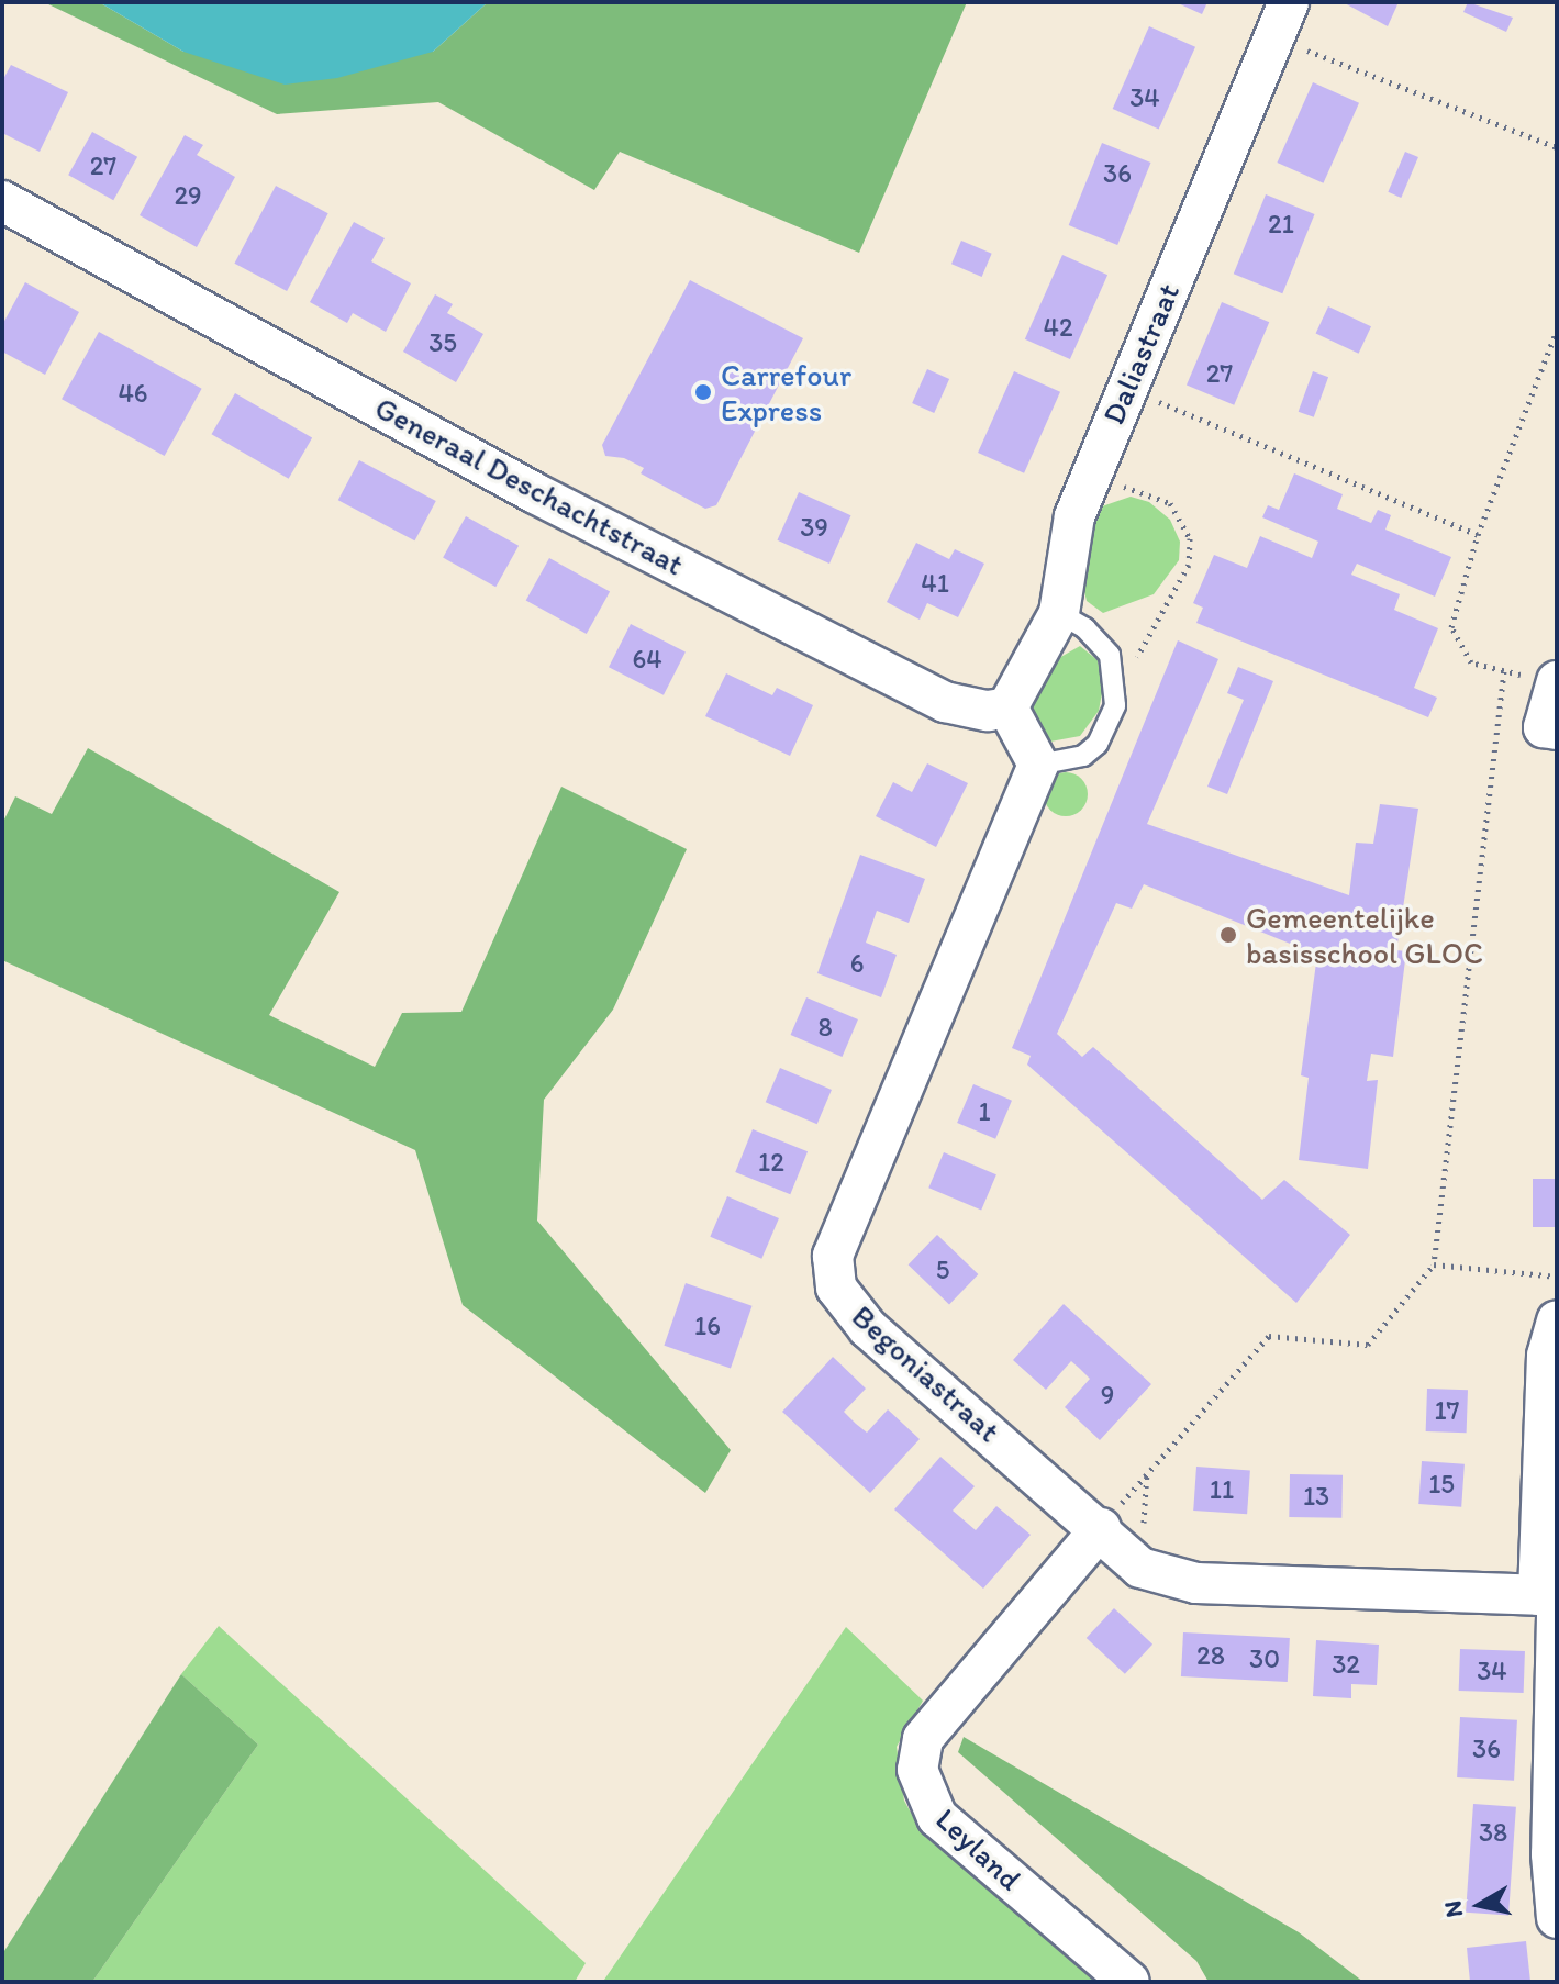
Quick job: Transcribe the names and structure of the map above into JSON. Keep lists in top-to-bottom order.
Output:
{
  "streets": {
    "street": [
      "Daliastraat",
      "Generaal Deschachtstraat",
      "Begoniastraat",
      "Leyland"
    ]
  },
  "crossings": [
    ["Daliastraat", "Generaal Deschachtstraat"],
    ["Begoniastraat", "Leyland"]
  ],
  "places": ["Carrefour Express", "Gemeentelijke basisschool GLOC"],
  "house_numbers": [
    "34",
    "27",
    "36",
    "29",
    "21",
    "42",
    "35",
    "27",
    "46",
    "39",
    "41",
    "64",
    "6",
    "8",
    "1",
    "12",
    "5",
    "16",
    "9",
    "17",
    "15",
    "11",
    "13",
    "28",
    "30",
    "32",
    "34",
    "36",
    "38"
  ],
  "north": "left"
}
